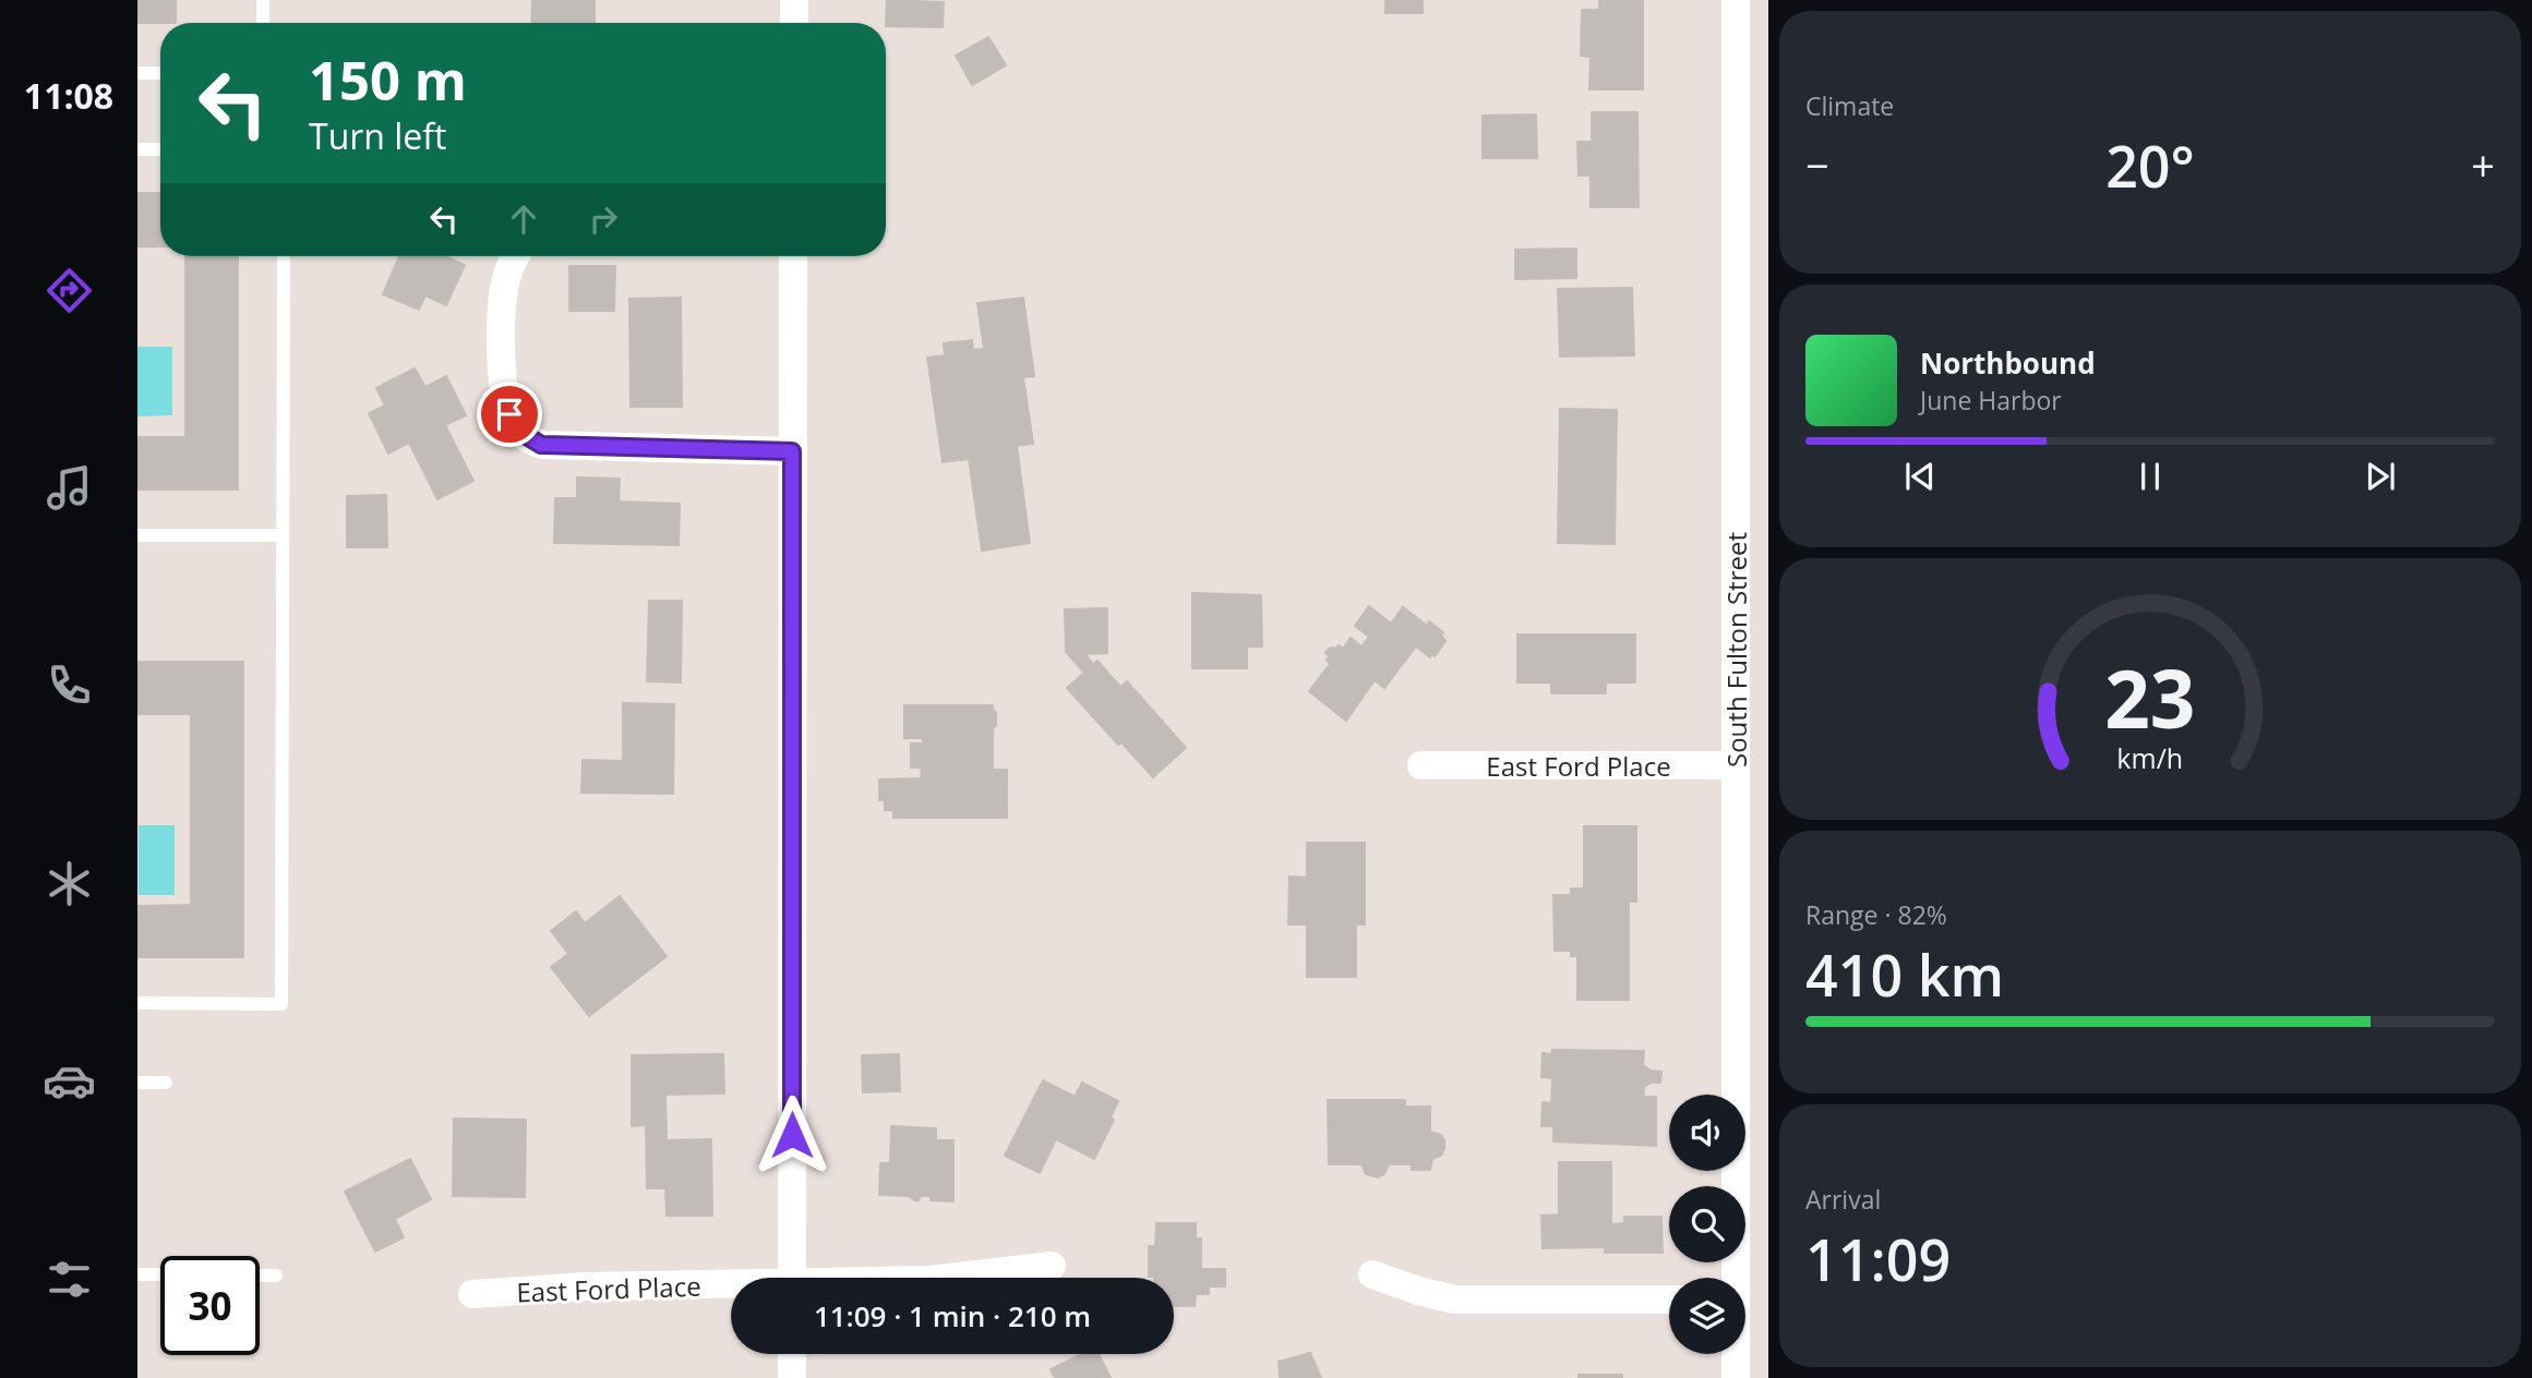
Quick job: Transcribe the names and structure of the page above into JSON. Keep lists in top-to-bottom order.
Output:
{
  "streets": {
    "street": ["South Fulton Street", "East Ford Place"]
  },
  "crossings": [
    ["South Fulton Street", "East Ford Place"]
  ],
  "page": {
    "tabs": "11:08",
    "tile": [
      "Climate",
      ["Range · 82%", "410 km"],
      ["Arrival", "11:09"]
    ],
    "turn": ["150 m", "Turn left"],
    "heat": ["−", "20°", "+"],
    "song": ["Northbound", "June Harbor"],
    "limit": "30",
    "trip": "11:09 · 1 min · 210 m",
    "gauge": ["23", "km/h"]
  }
}
